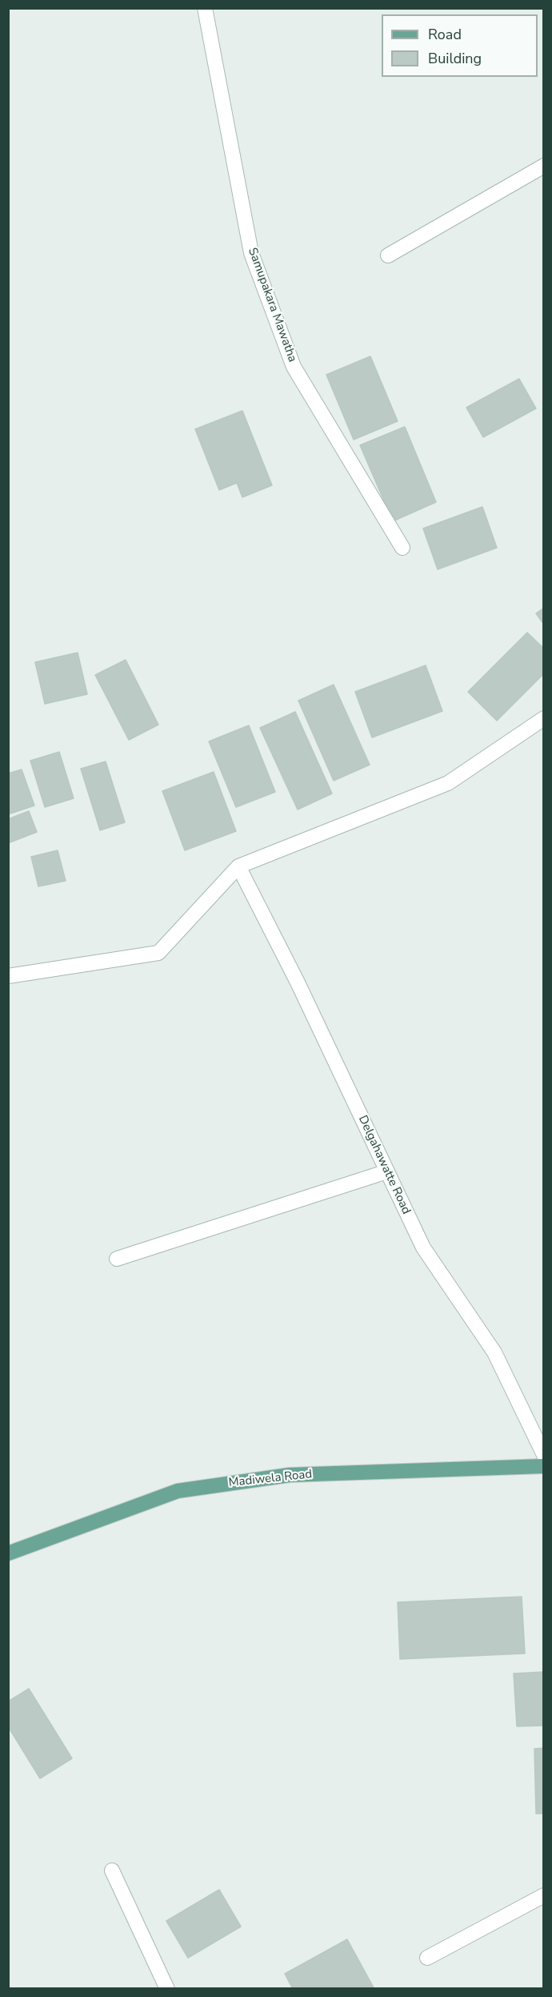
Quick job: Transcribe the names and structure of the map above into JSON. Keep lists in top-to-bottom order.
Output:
{
  "streets": {
    "main road": ["Madiwela Road"],
    "street": ["Samupakara Mawatha", "Delgahawatte Road"]
  },
  "legend": ["Road", "Building"]
}
